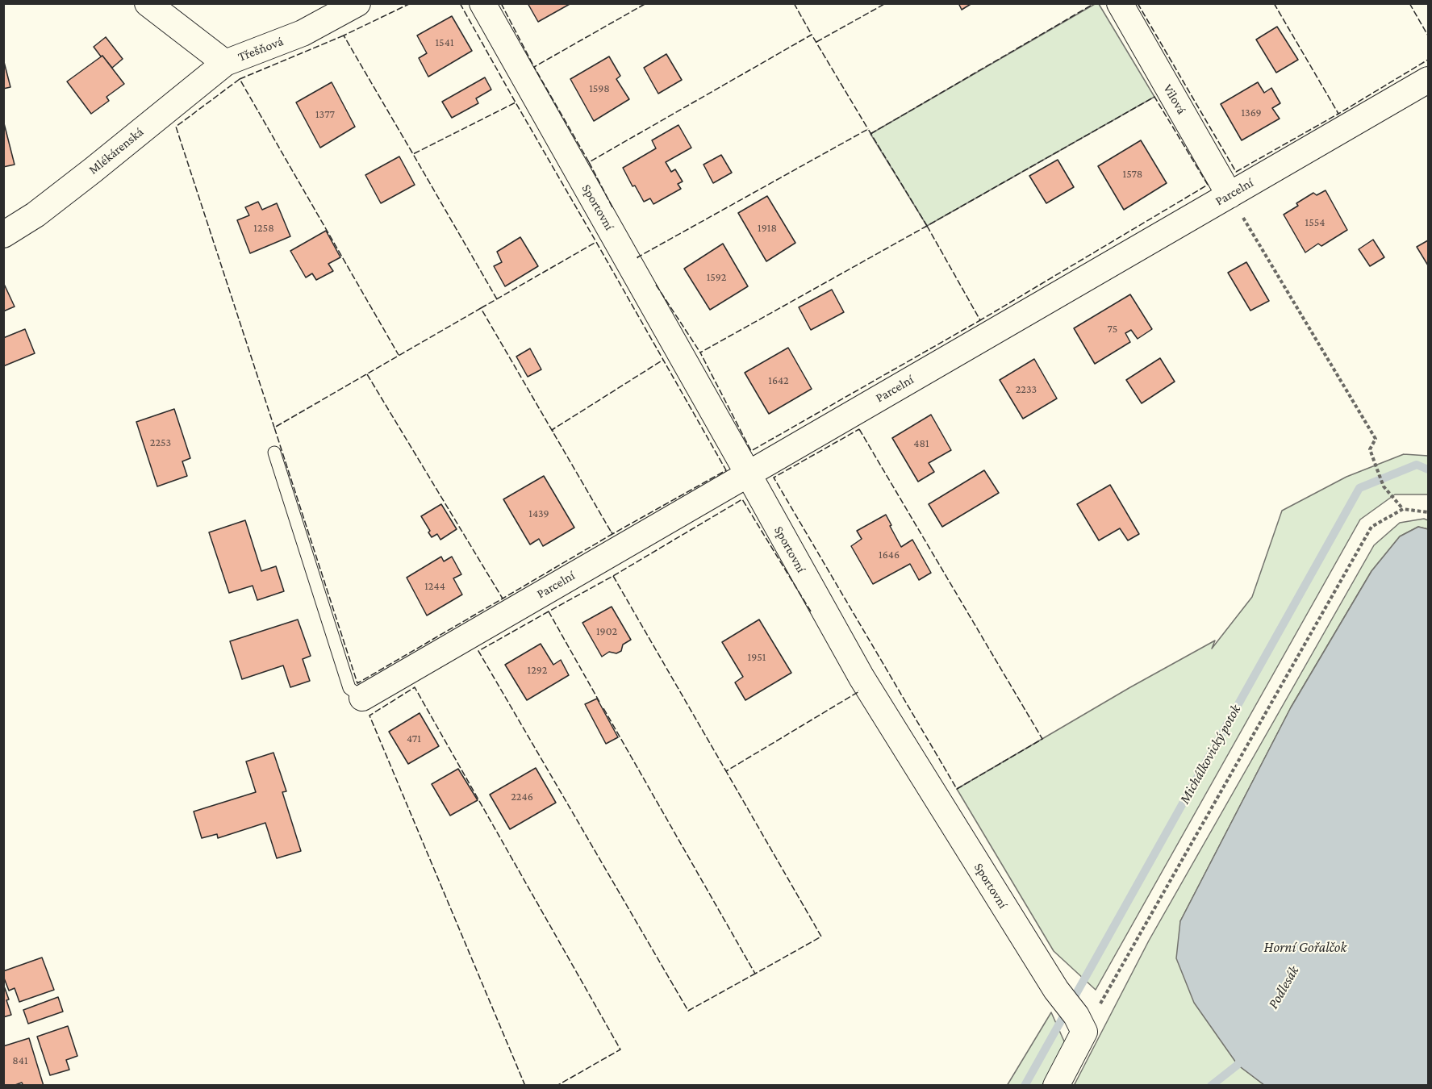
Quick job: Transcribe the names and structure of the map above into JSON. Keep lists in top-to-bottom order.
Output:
{
  "streets": {
    "street": [
      "Třešňová",
      "Vilová",
      "Mlékárenská",
      "Parcelní",
      "Sportovní"
    ]
  },
  "crossings": [
    ["Třešňová", "Mlékárenská"],
    ["Vilová", "Parcelní"],
    ["Parcelní", "Sportovní"]
  ],
  "water": ["Michálkovický potok", "Horní Gořalčok", "Podlesák"],
  "house_numbers": [
    "1541",
    "1598",
    "1369",
    "1377",
    "1578",
    "1554",
    "1258",
    "1918",
    "1592",
    "75",
    "1642",
    "2233",
    "2253",
    "481",
    "1439",
    "1646",
    "1244",
    "1902",
    "1951",
    "1292",
    "471",
    "2246",
    "841"
  ]
}
